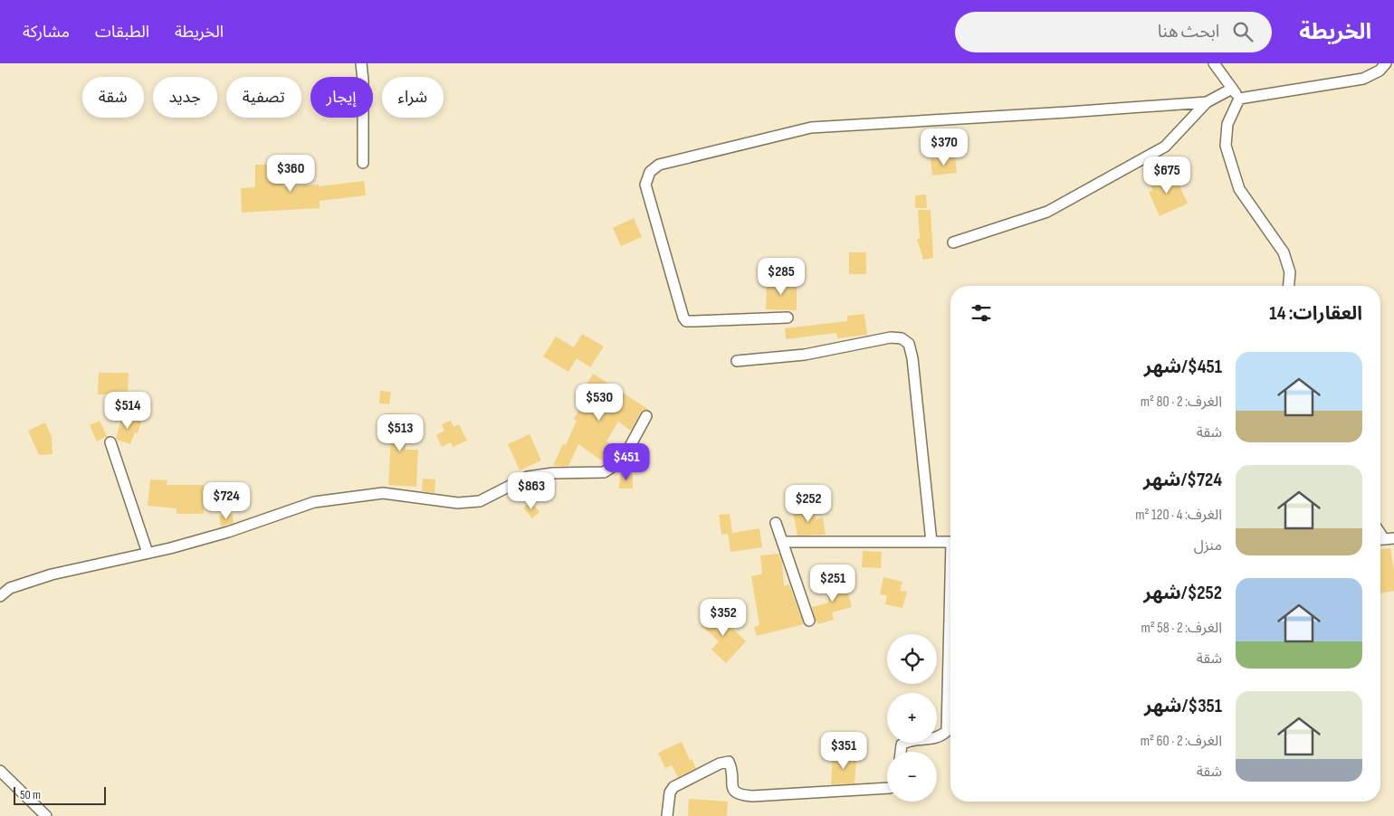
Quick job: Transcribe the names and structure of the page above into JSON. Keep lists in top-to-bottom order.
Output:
{
  "scale_bar": "50 m",
  "page": {
    "header": "الخريطة",
    "search": "ابحث هنا",
    "nav": ["الخريطة", "الطبقات", "مشاركة"],
    "chip": [
      "شراء",
      "إيجار",
      "تصفية",
      "جديد",
      "شقة"
    ],
    "price": [
      "$370",
      "$360",
      "$675",
      "$285",
      "$530",
      "$514",
      "$513",
      "$451",
      "$863",
      "$724",
      "$252",
      "$251",
      "$352",
      "$351"
    ],
    "heading": "العقارات: 14",
    "list": [
      {
        "name": "$451/شهر",
        "note": "الغرف: 2 · 80 m² · شقة"
      },
      {
        "name": "$724/شهر",
        "note": "الغرف: 4 · 120 m² · منزل"
      },
      {
        "name": "$252/شهر",
        "note": "الغرف: 2 · 58 m² · شقة"
      },
      {
        "name": "$351/شهر",
        "note": "الغرف: 2 · 60 m² · شقة"
      }
    ],
    "map_buttons": ["+", "−"],
    "scale": "50 m"
  }
}
